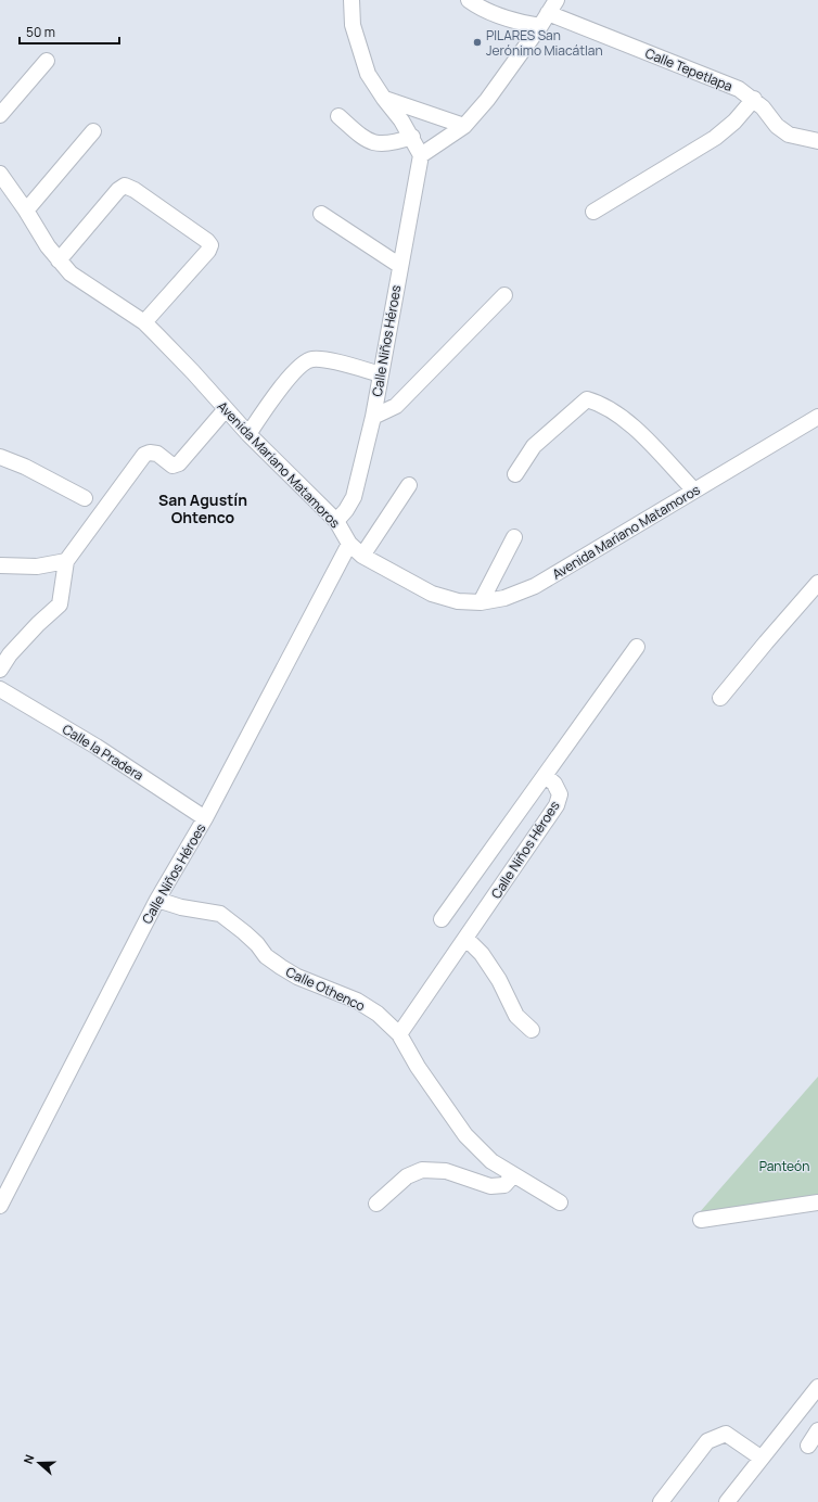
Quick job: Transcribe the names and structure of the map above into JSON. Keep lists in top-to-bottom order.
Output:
{
  "streets": {
    "street": [
      "Calle Tepetlapa",
      "Calle Niños Héroes",
      "Avenida Mariano Matamoros",
      "Calle la Pradera",
      "Calle Othenco"
    ]
  },
  "crossings": [
    ["Calle Niños Héroes", "Avenida Mariano Matamoros"],
    ["Calle Niños Héroes", "Calle la Pradera"],
    ["Calle Niños Héroes", "Calle Othenco"]
  ],
  "districts": ["San Agustín Ohtenco"],
  "parks": ["Panteón"],
  "places": ["PILARES San Jerónimo Miacátlan"],
  "scale_bar": "50 m",
  "north": "left"
}
